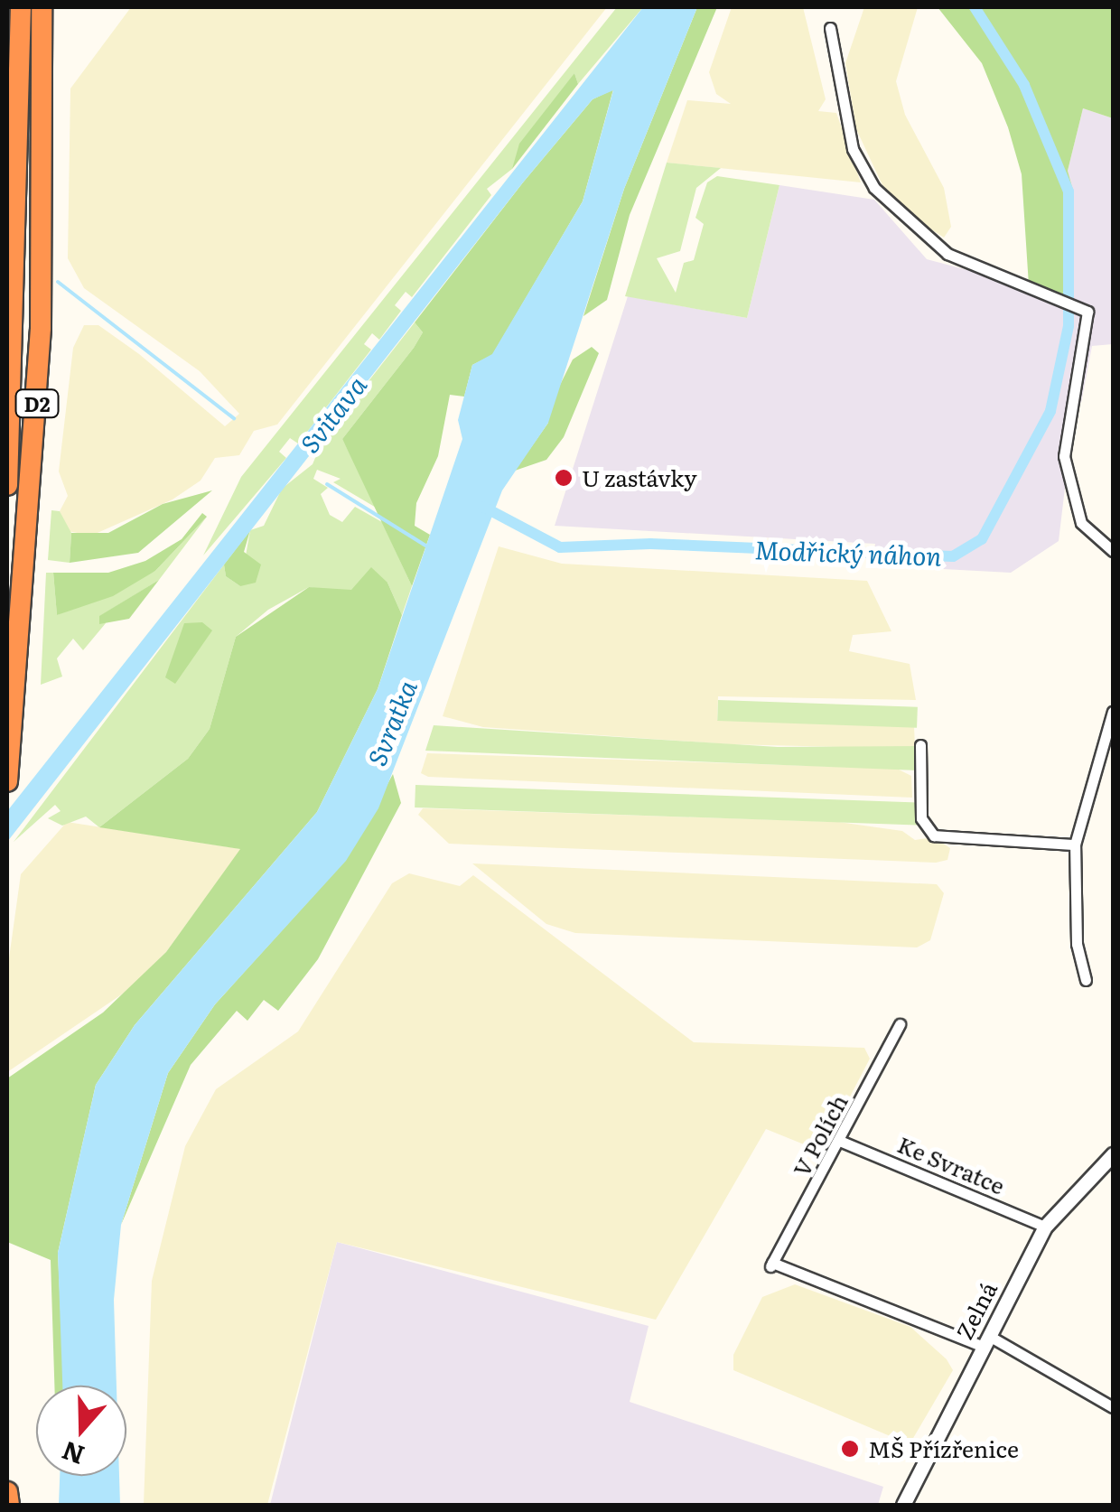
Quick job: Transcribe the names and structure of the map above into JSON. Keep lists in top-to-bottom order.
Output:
{
  "streets": {
    "highway": ["D2"],
    "street": ["V Polích", "Ke Svratce", "Zelná"]
  },
  "crossings": [
    ["V Polích", "Ke Svratce"],
    ["V Polích", "Zelná"],
    ["Ke Svratce", "Zelná"]
  ],
  "water": ["Svitava", "Modřický náhon", "Svratka"],
  "places": ["U zastávky", "MŠ Přízřenice"],
  "north": "bottom"
}
